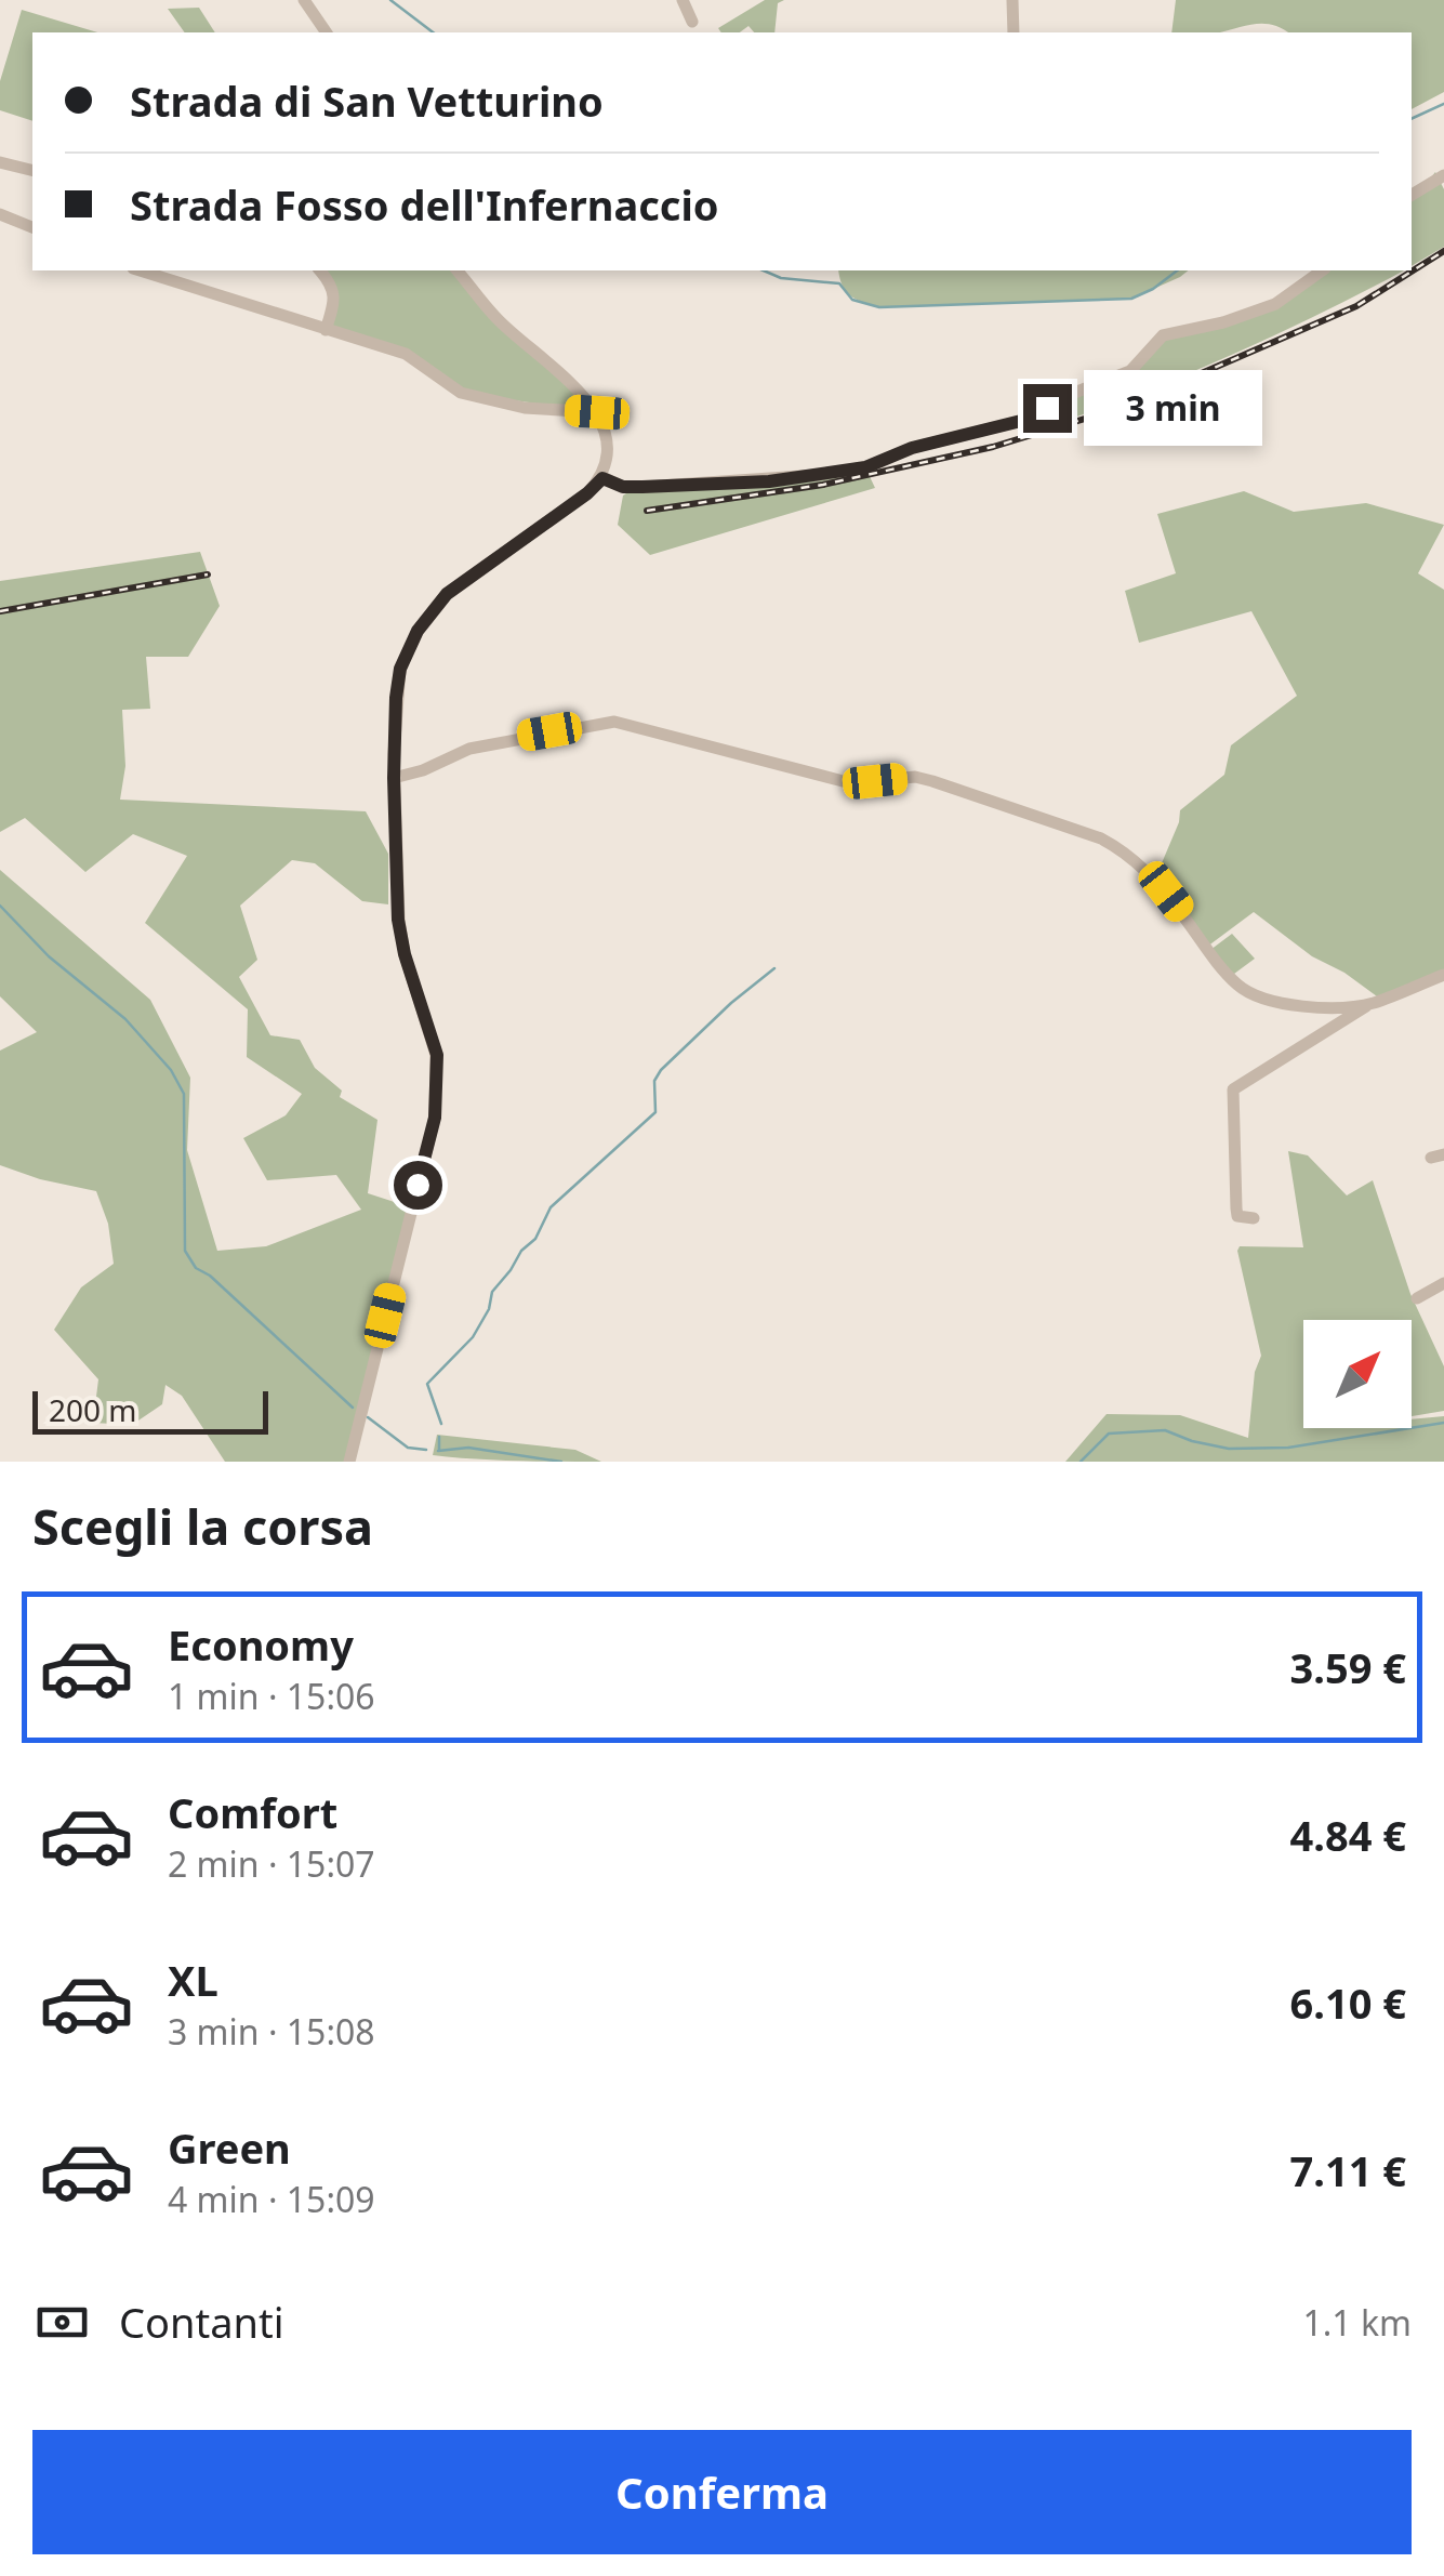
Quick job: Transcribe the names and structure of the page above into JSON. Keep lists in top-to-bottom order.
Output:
{
  "scale_bar": "200 m",
  "north": "top right",
  "page": {
    "banner": ["Strada di San Vetturino", "Strada Fosso dell'Infernaccio"],
    "bubble": "3 min",
    "scale": "200 m",
    "heading": "Scegli la corsa",
    "list": [
      {
        "name": "Economy",
        "note": "1 min · 15:06",
        "value": "3.59 €"
      },
      {
        "name": "Comfort",
        "note": "2 min · 15:07",
        "value": "4.84 €"
      },
      {
        "name": "XL",
        "note": "3 min · 15:08",
        "value": "6.10 €"
      },
      {
        "name": "Green",
        "note": "4 min · 15:09",
        "value": "7.11 €"
      }
    ],
    "pay": ["Contanti", "1.1 km"],
    "buttons": "Conferma"
  }
}
